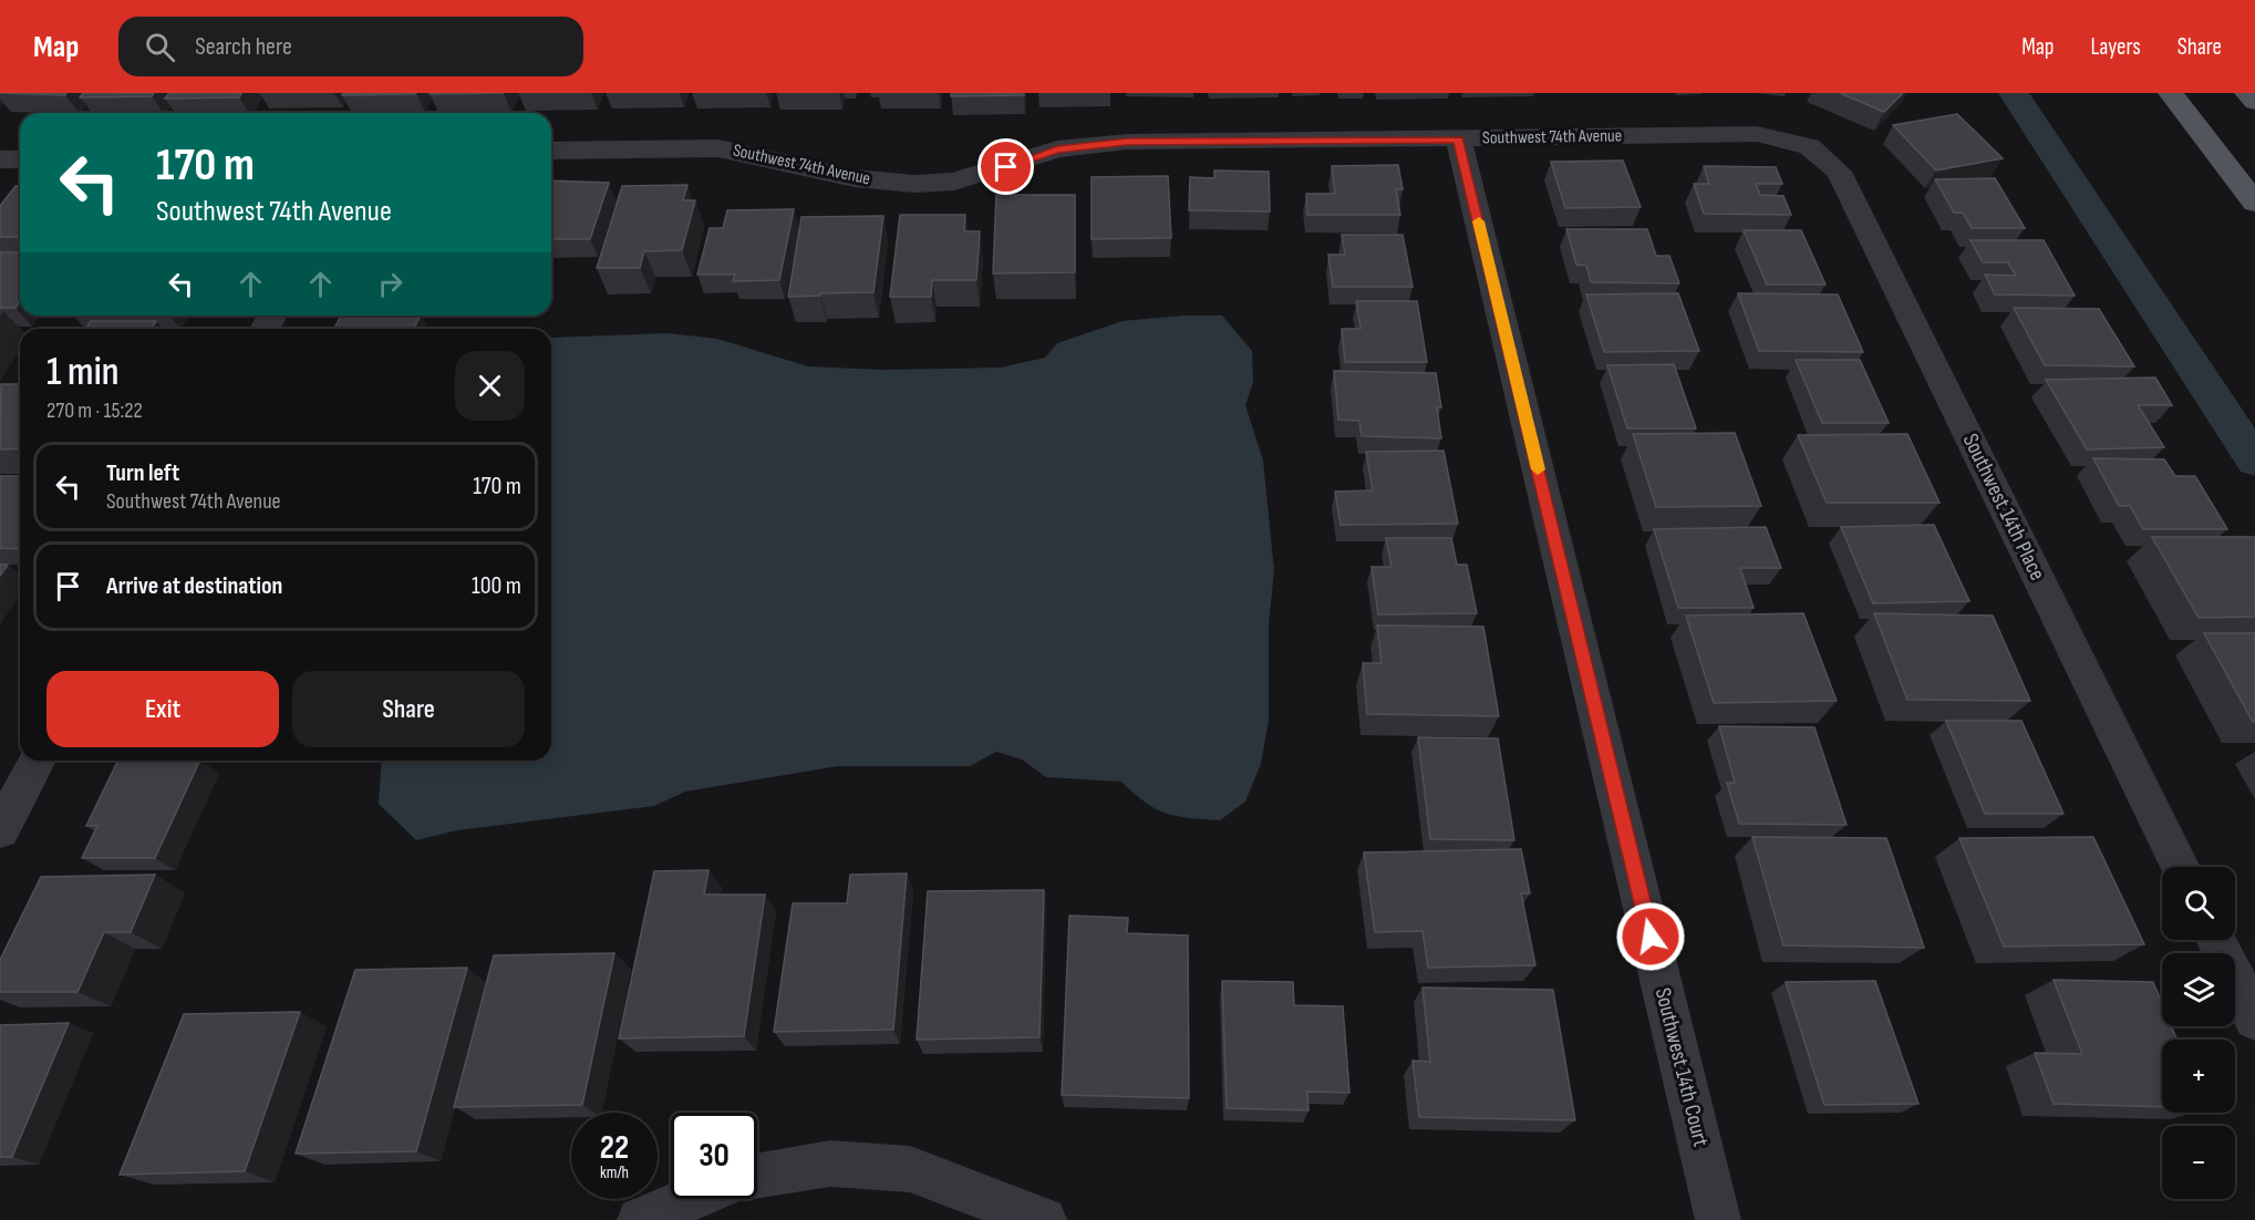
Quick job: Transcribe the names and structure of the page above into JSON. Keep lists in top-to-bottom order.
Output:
{
  "streets": {
    "street": ["Southwest 74th Avenue", "Southwest 14th Place", "Southwest 14th Court"]
  },
  "crossings": [
    ["Southwest 74th Avenue", "Southwest 14th Place"],
    ["Southwest 74th Avenue", "Southwest 14th Court"]
  ],
  "page": {
    "header": "Map",
    "search": "Search here",
    "nav": ["Map", "Layers", "Share"],
    "turn": ["170 m", "Southwest 74th Avenue"],
    "heading": ["1 min", "270 m · 15:22"],
    "list": [
      {
        "name": "Turn left",
        "note": "Southwest 74th Avenue",
        "value": "170 m"
      },
      {
        "name": "Arrive at destination",
        "value": "100 m"
      }
    ],
    "buttons": ["Exit", "Share"],
    "map_buttons": ["+", "−"],
    "speed": "22 km/h",
    "limit": "30"
  }
}
